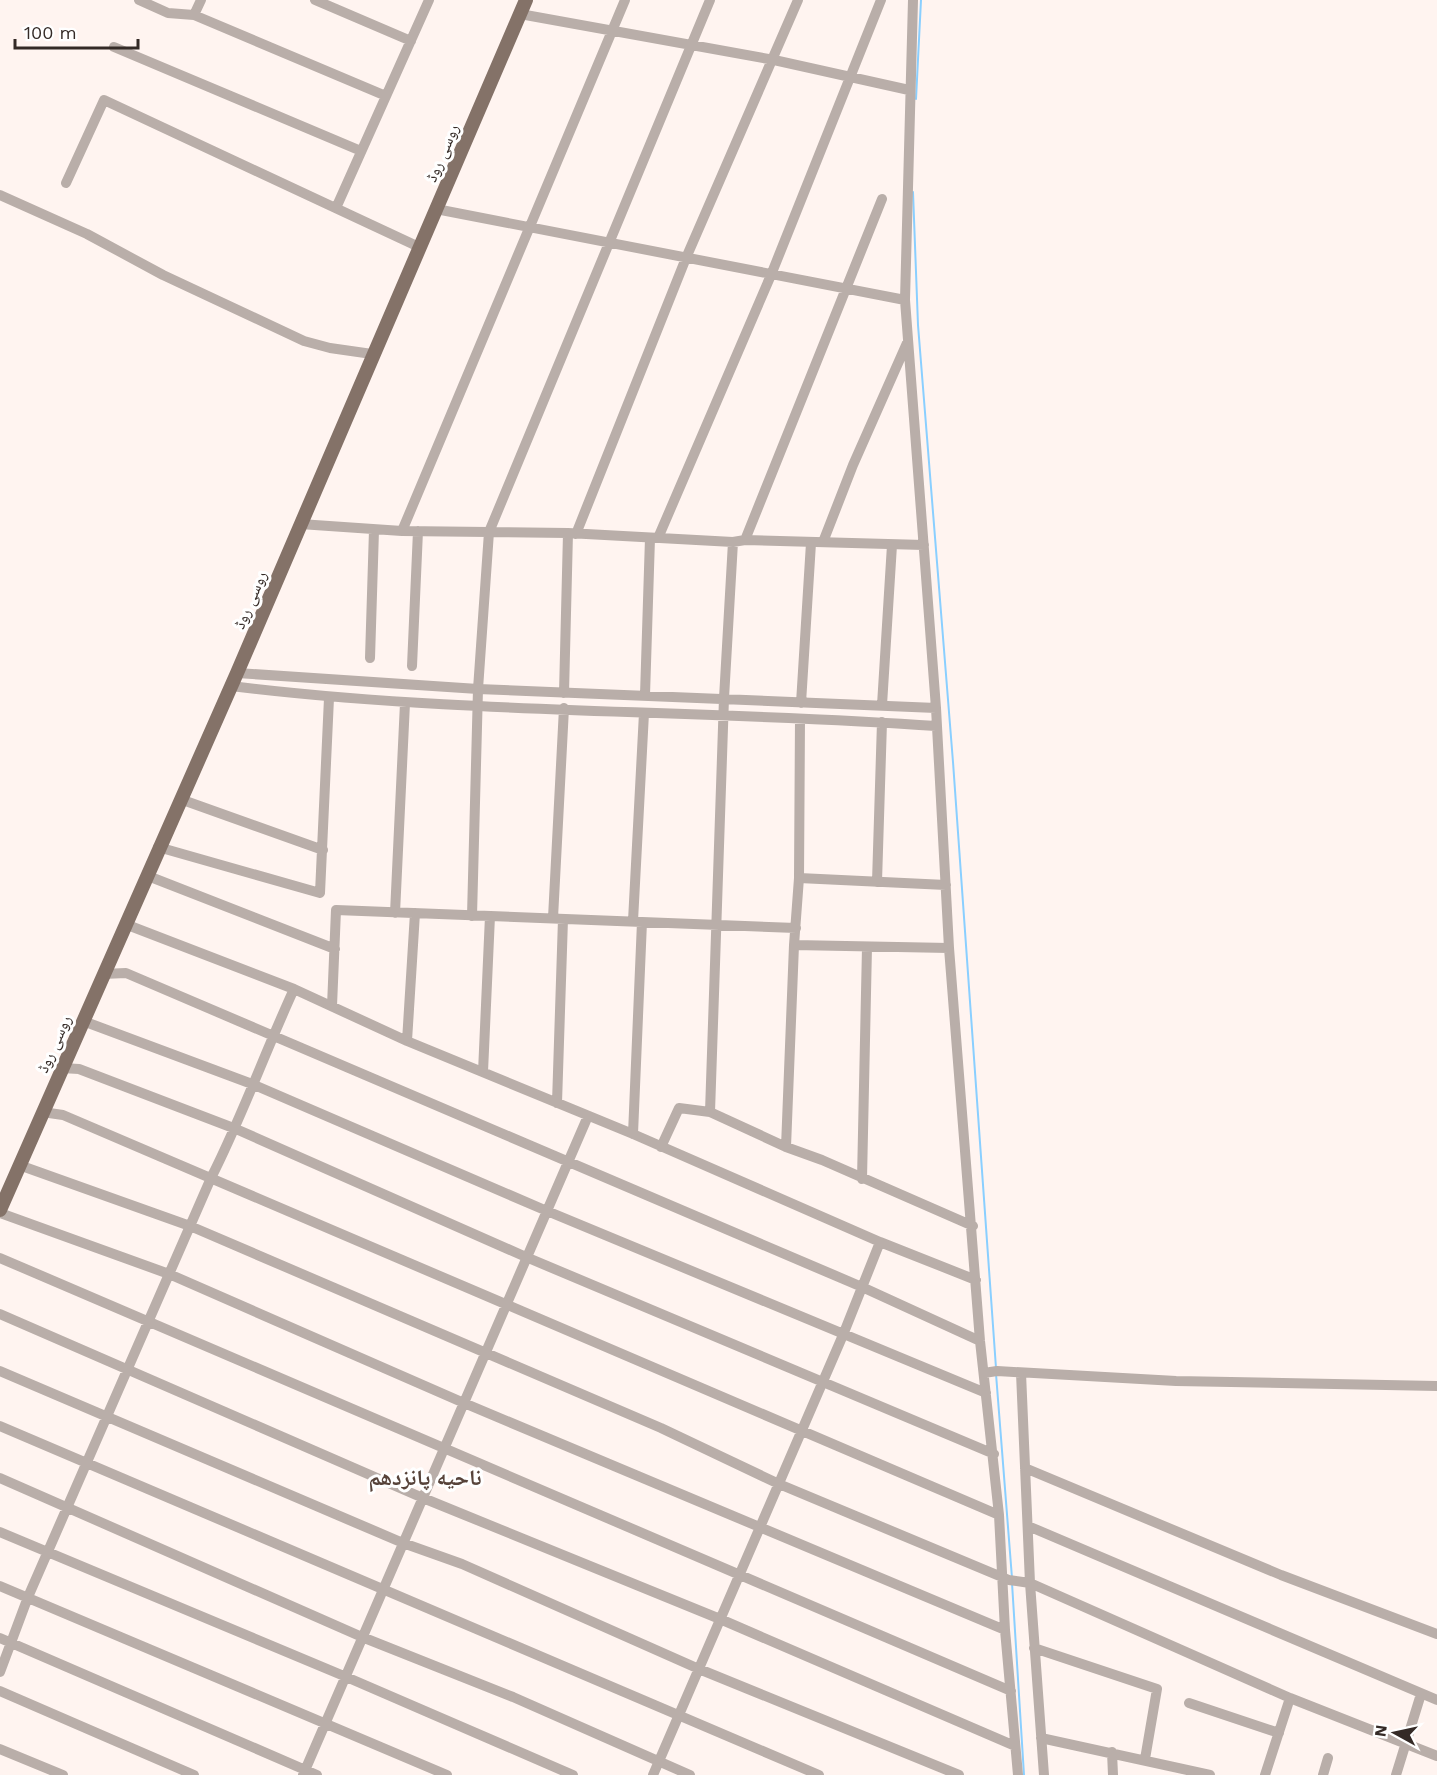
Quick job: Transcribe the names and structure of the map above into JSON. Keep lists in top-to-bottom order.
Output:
{
  "streets": {
    "main road": ["روسی روڈ"]
  },
  "districts": ["ناحیه پانزدهم"],
  "scale_bar": "100 m",
  "north": "left"
}
